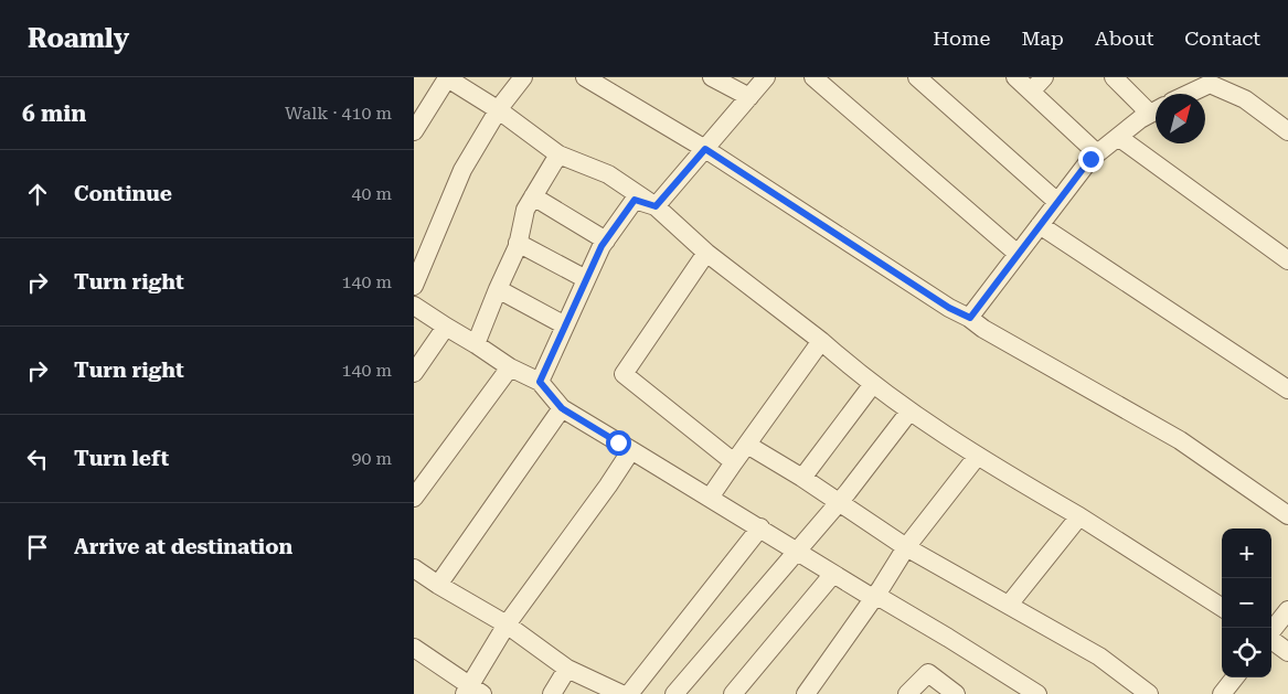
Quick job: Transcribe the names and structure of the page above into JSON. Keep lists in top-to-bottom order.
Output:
{
  "north": "top right",
  "page": {
    "header": "Roamly",
    "nav": [
      "Home",
      "Map",
      "About",
      "Contact"
    ],
    "heading": ["6 min", "Walk · 410 m"],
    "list": [
      ["Continue", "40 m"],
      ["Turn right", "140 m"],
      ["Turn right", "140 m"],
      ["Turn left", "90 m"],
      "Arrive at destination"
    ],
    "map_buttons": ["+", "−"]
  }
}
